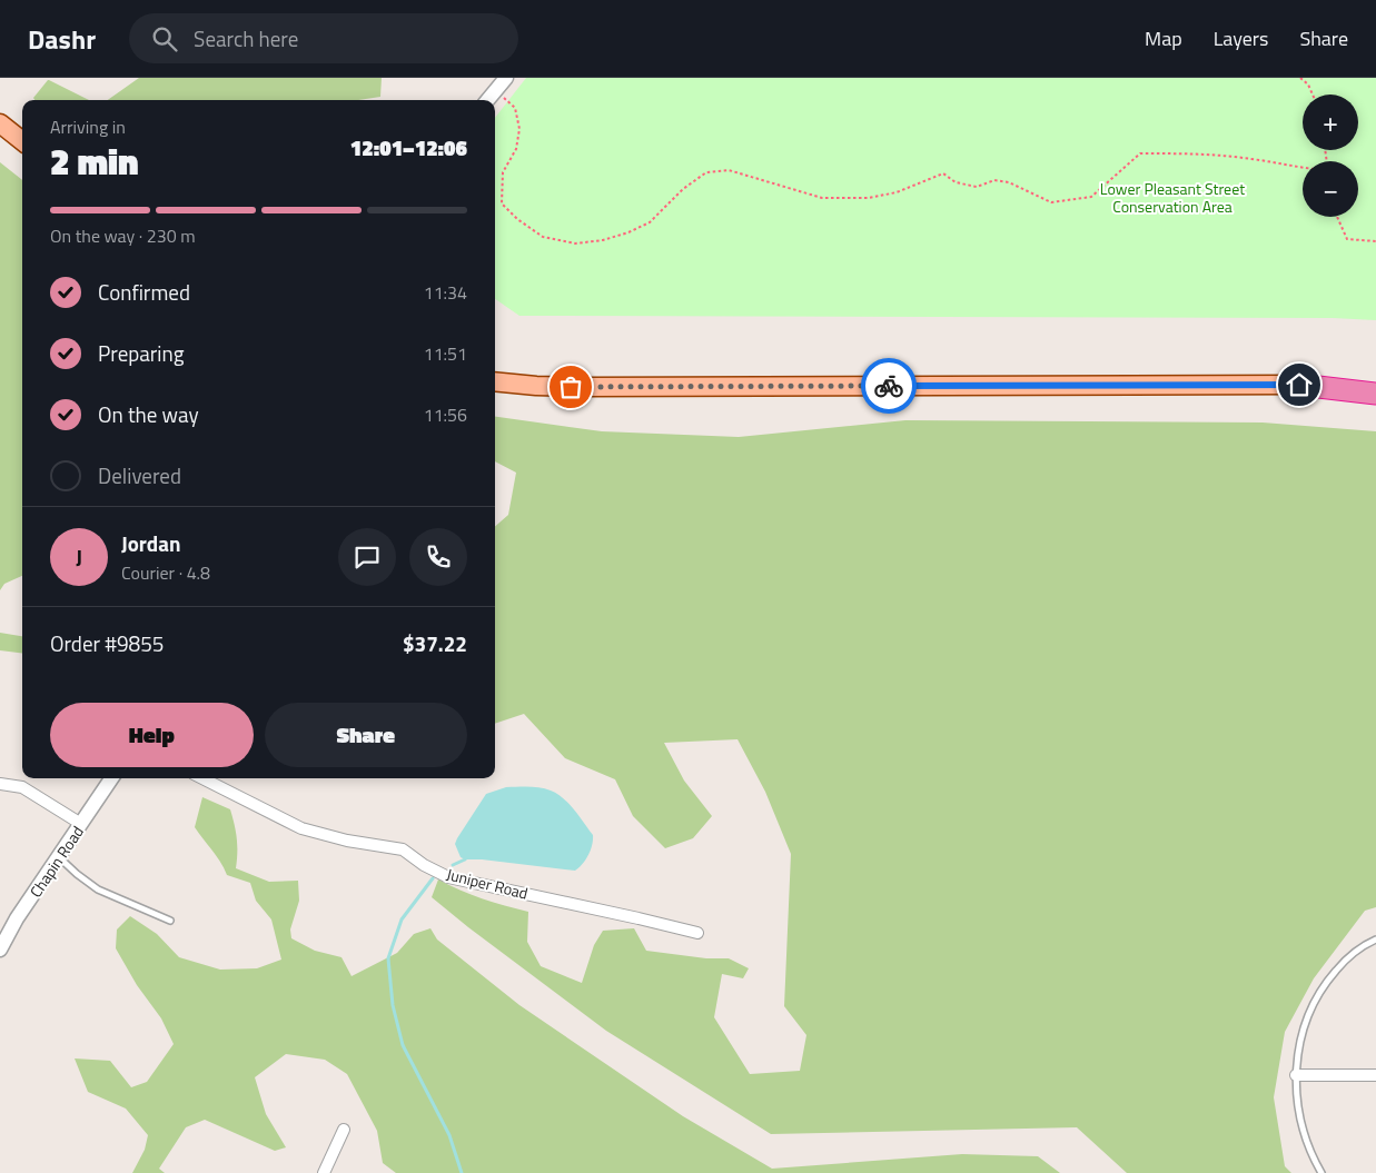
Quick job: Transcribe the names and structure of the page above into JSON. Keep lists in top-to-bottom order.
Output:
{
  "streets": {
    "street": ["Chapin Road", "Juniper Road"]
  },
  "parks": ["Lower Pleasant Street Conservation Area"],
  "page": {
    "header": "Dashr",
    "search": "Search here",
    "nav": ["Map", "Layers", "Share"],
    "map_buttons": ["+", "−"],
    "heading": ["2 min", "Arriving in", "12:01–12:06"],
    "panel": [
      "Jordan",
      "Courier · 4.8",
      "Order #9855",
      "$37.22"
    ],
    "bar": "On the way · 230 m",
    "list": [
      ["Confirmed", "11:34"],
      ["Preparing", "11:51"],
      ["On the way", "11:56"],
      "Delivered"
    ],
    "round": "J",
    "buttons": ["Help", "Share"]
  }
}
